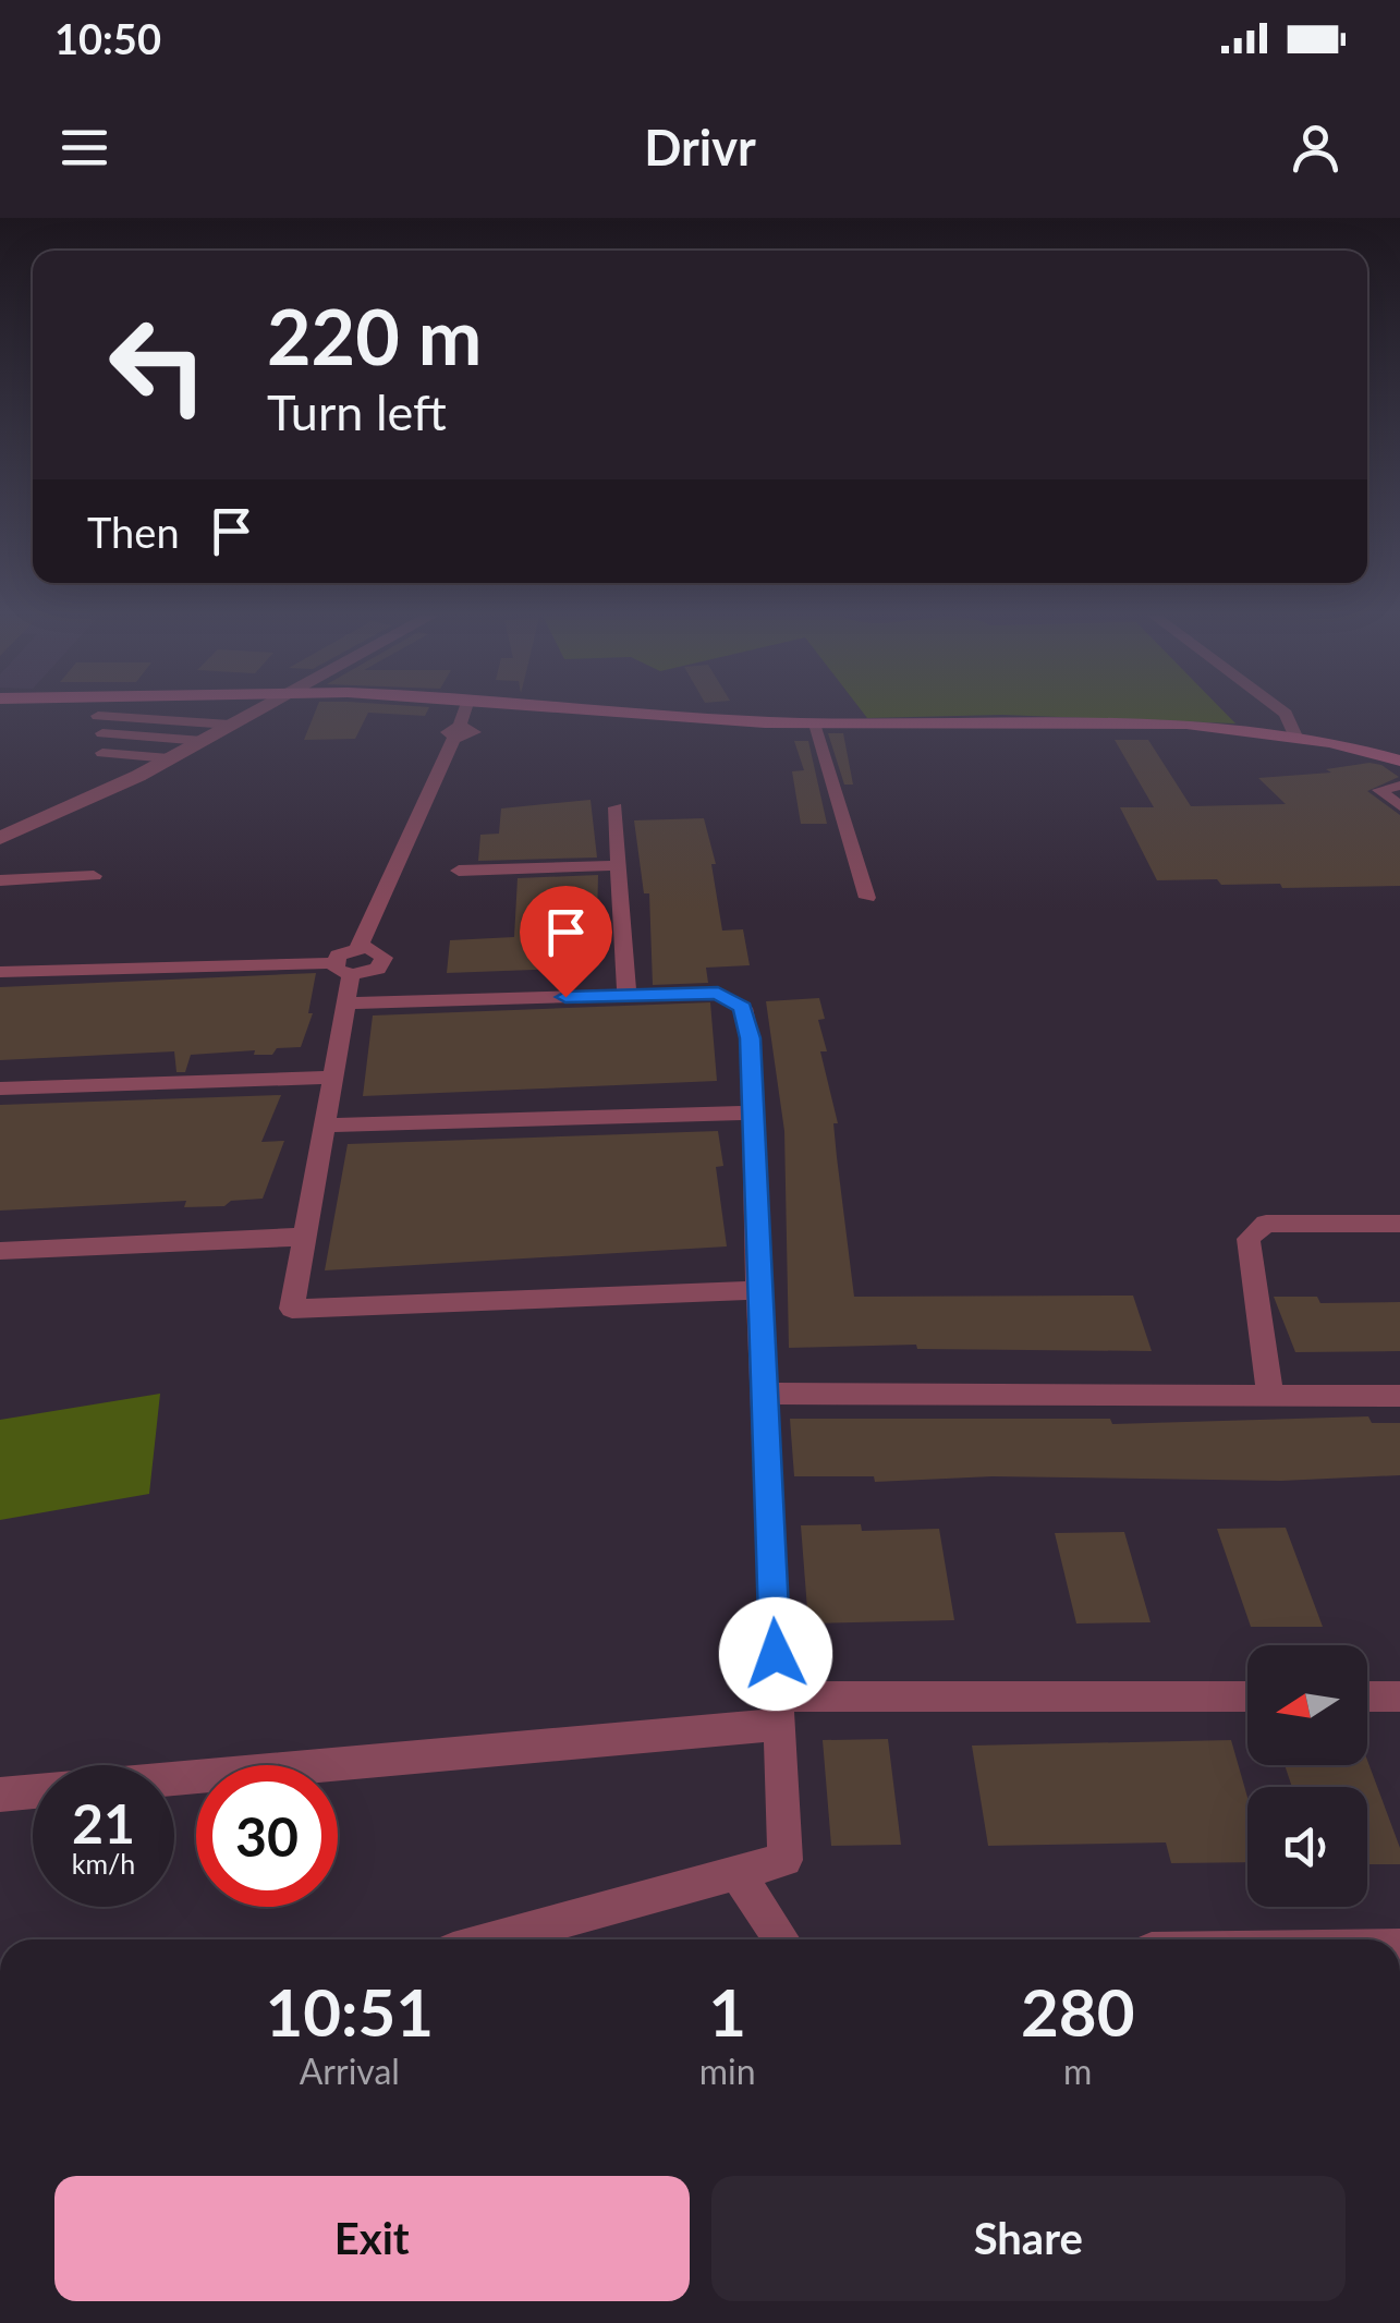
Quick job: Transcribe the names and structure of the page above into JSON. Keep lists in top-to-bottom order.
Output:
{
  "north": "left",
  "page": {
    "status": "10:50",
    "header": "Drivr",
    "turn": ["220 m", "Turn left"],
    "then": "Then",
    "speed": "21 km/h",
    "limit": "30",
    "eta": [
      "10:51",
      "Arrival",
      "1",
      "min",
      "280",
      "m"
    ],
    "buttons": ["Exit", "Share"]
  }
}
